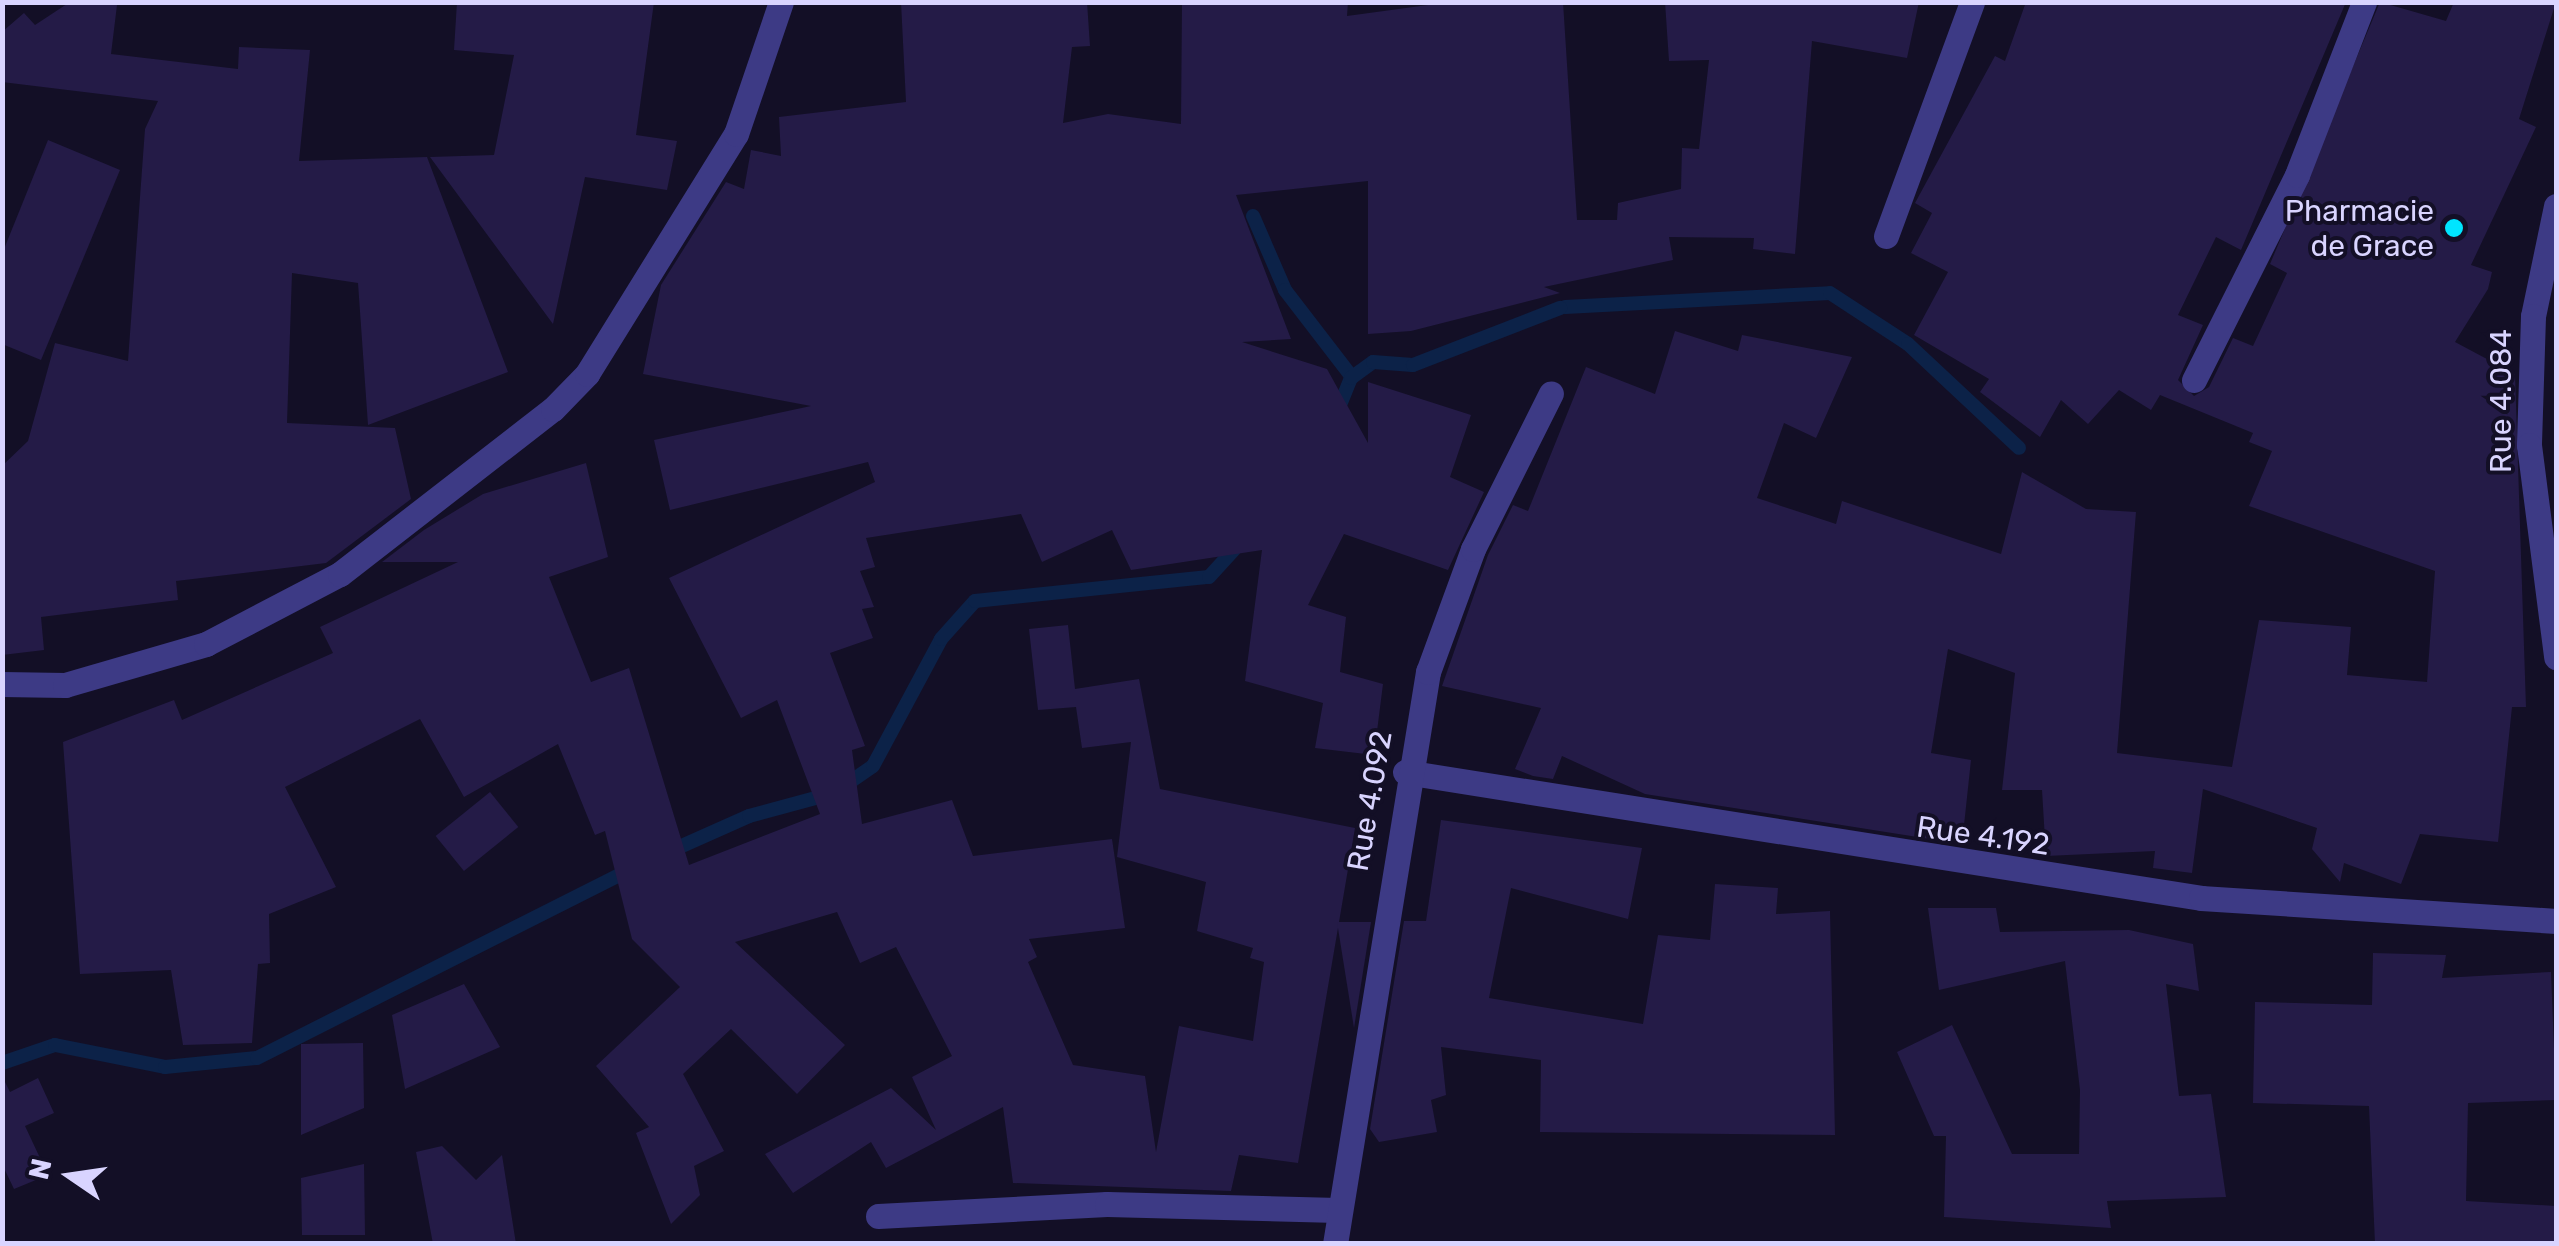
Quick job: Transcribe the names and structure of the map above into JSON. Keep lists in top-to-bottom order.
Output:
{
  "streets": {
    "street": ["Rue 4.084", "Rue 4.092", "Rue 4.192"]
  },
  "crossings": [
    ["Rue 4.092", "Rue 4.192"]
  ],
  "places": ["Pharmacie de Grace"],
  "north": "left"
}
